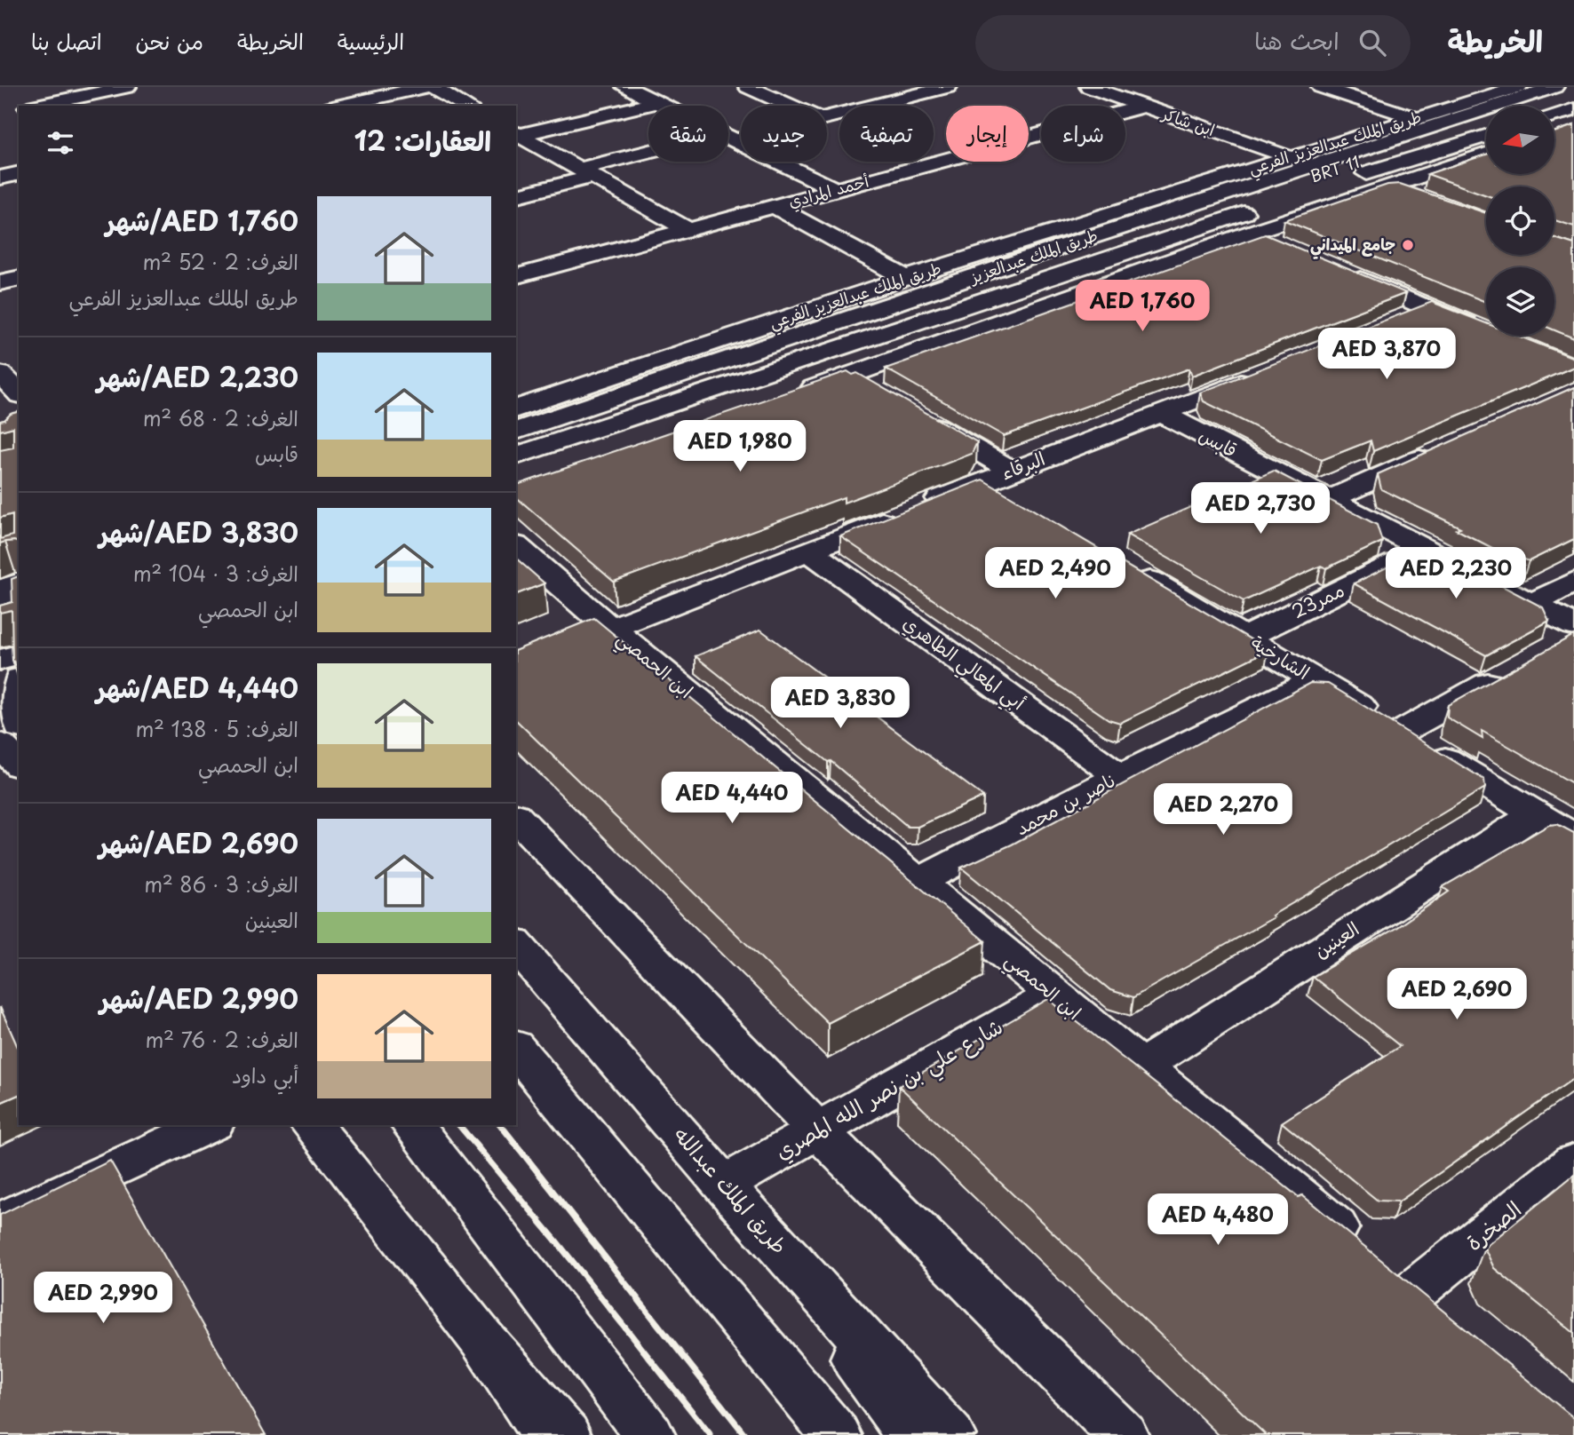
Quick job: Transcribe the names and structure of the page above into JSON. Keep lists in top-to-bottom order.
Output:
{
  "streets": {
    "main road": [
      "ابن شاكر",
      "طريق الملك عبدالعزيز الفرعي",
      "BRT 11",
      "أحمد المرادي",
      "طريق الملك عبدالعزيز",
      "قابس",
      "البرقاء",
      "ممر23",
      "الشارخية",
      "أبي المعالي الطاهري",
      "ابن الحمصي",
      "ناصر بن محمد",
      "العينين",
      "شارع علي بن نصر الله المصري",
      "طريق الملك عبدالله",
      "الصخرة"
    ]
  },
  "crossings": [
    ["ابن شاكر", "طريق الملك عبدالعزيز الفرعي"],
    ["ابن شاكر", "أحمد المرادي"],
    ["BRT 11", "طريق الملك عبدالعزيز"],
    ["قابس", "البرقاء"],
    ["قابس", "ممر23"],
    ["البرقاء", "أبي المعالي الطاهري"],
    ["البرقاء", "ابن الحمصي"],
    ["ممر23", "الشارخية"],
    ["الشارخية", "ناصر بن محمد"],
    ["الشارخية", "العينين"],
    ["أبي المعالي الطاهري", "ناصر بن محمد"],
    ["ابن الحمصي", "ناصر بن محمد"],
    ["ابن الحمصي", "العينين"],
    ["ابن الحمصي", "شارع علي بن نصر الله المصري"],
    ["ابن الحمصي", "الصخرة"],
    ["شارع علي بن نصر الله المصري", "طريق الملك عبدالله"]
  ],
  "places": ["جامع الميداني"],
  "north": "left",
  "page": {
    "header": "الخريطة",
    "search": "ابحث هنا",
    "nav": [
      "الرئيسية",
      "الخريطة",
      "من نحن",
      "اتصل بنا"
    ],
    "chip": [
      "شراء",
      "إيجار",
      "تصفية",
      "جديد",
      "شقة"
    ],
    "heading": "العقارات: 12",
    "list": [
      {
        "name": "AED 1,760/شهر",
        "note": "الغرف: 2 · 52 m² · طريق الملك عبدالعزيز الفرعي"
      },
      {
        "name": "AED 2,230/شهر",
        "note": "الغرف: 2 · 68 m² · قابس"
      },
      {
        "name": "AED 3,830/شهر",
        "note": "الغرف: 3 · 104 m² · ابن الحمصي"
      },
      {
        "name": "AED 4,440/شهر",
        "note": "الغرف: 5 · 138 m² · ابن الحمصي"
      },
      {
        "name": "AED 2,690/شهر",
        "note": "الغرف: 3 · 86 m² · العينين"
      },
      {
        "name": "AED 2,990/شهر",
        "note": "الغرف: 2 · 76 m² · أبي داود"
      }
    ],
    "price": [
      "AED 1,760",
      "AED 3,870",
      "AED 1,980",
      "AED 2,730",
      "AED 2,490",
      "AED 2,230",
      "AED 3,830",
      "AED 4,440",
      "AED 2,270",
      "AED 2,690",
      "AED 4,480",
      "AED 2,990"
    ]
  }
}
